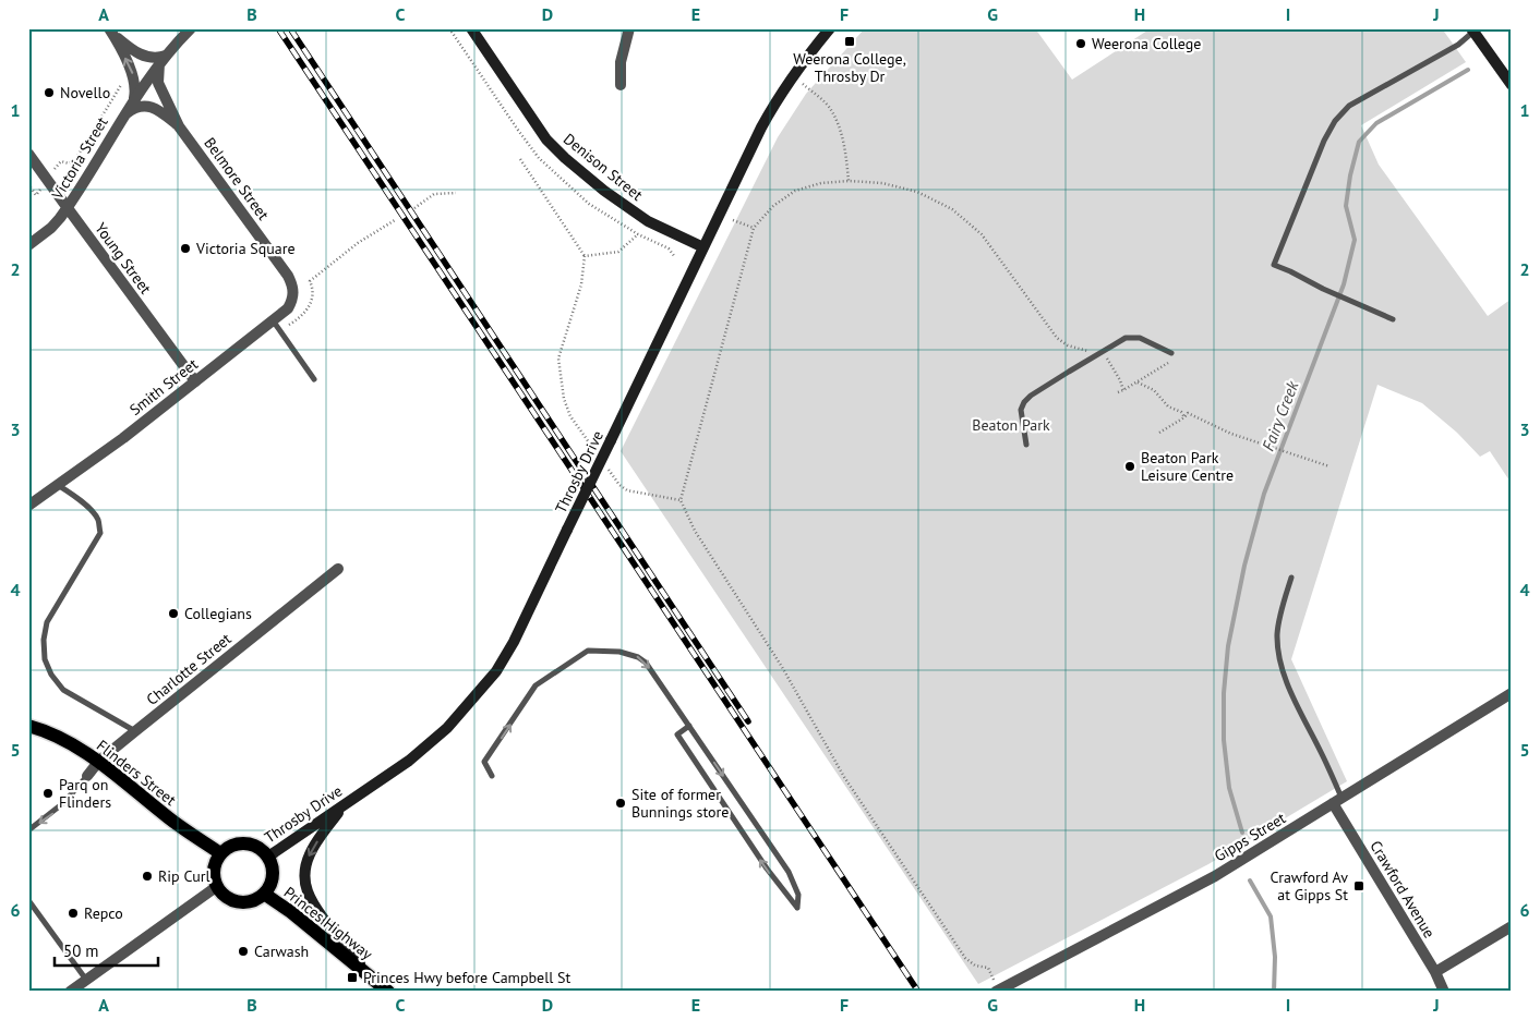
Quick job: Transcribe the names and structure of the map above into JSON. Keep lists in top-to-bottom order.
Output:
{
  "streets": {
    "main road": [
      "Denison Street",
      "Throsby Drive",
      "Flinders Street",
      "Princes Highway"
    ],
    "street": [
      "Victoria Street",
      "Belmore Street",
      "Young Street",
      "Smith Street",
      "Charlotte Street",
      "Gipps Street",
      "Crawford Avenue"
    ]
  },
  "crossings": [
    ["Victoria Street", "Belmore Street"],
    ["Victoria Street", "Young Street"],
    ["Denison Street", "Throsby Drive"],
    ["Belmore Street", "Smith Street"],
    ["Young Street", "Smith Street"],
    ["Throsby Drive", "Flinders Street"],
    ["Throsby Drive", "Princes Highway"],
    ["Charlotte Street", "Flinders Street"],
    ["Flinders Street", "Princes Highway"],
    ["Gipps Street", "Crawford Avenue"]
  ],
  "one_way": ["Princes Highway"],
  "water": ["Fairy Creek"],
  "parks": ["Beaton Park"],
  "places": {
    "transit": ["Weerona College, Throsby Dr", "Crawford Av at Gipps St", "Princes Hwy before Campbell St"],
    "other": [
      "Weerona College",
      "Novello",
      "Victoria Square",
      "Beaton Park Leisure Centre",
      "Collegians",
      "Parq on Flinders",
      "Site of former Bunnings store",
      "Rip Curl",
      "Repco",
      "Carwash"
    ]
  },
  "scale_bar": "50 m",
  "grid": {
    "columns": [
      "A",
      "B",
      "C",
      "D",
      "E",
      "F",
      "G",
      "H",
      "I",
      "J"
    ],
    "rows": [
      "1",
      "2",
      "3",
      "4",
      "5",
      "6"
    ]
  }
}
